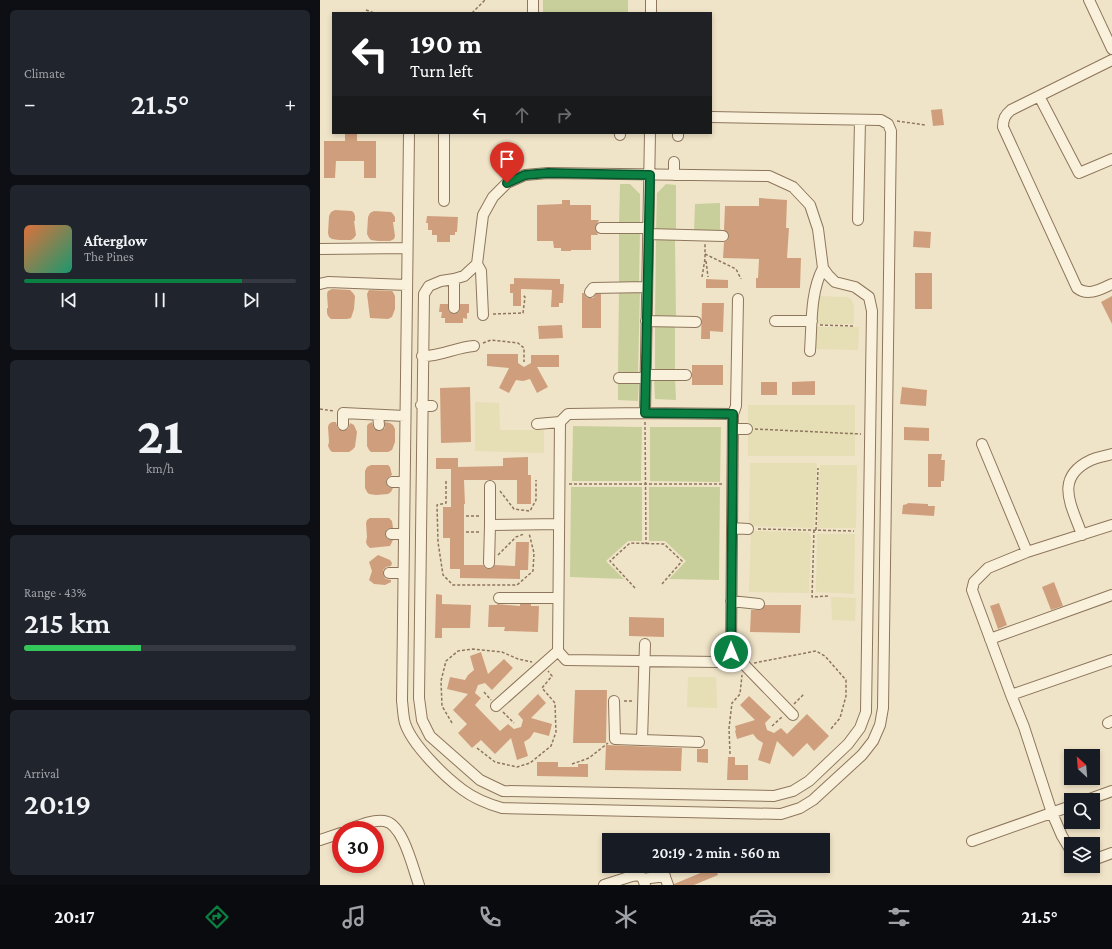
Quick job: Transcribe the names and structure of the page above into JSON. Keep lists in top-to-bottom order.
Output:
{
  "north": "top left",
  "page": {
    "tile": [
      "Climate",
      ["21", "km/h"],
      ["Range · 43%", "215 km"],
      ["Arrival", "20:19"]
    ],
    "turn": ["190 m", "Turn left"],
    "heat": ["−", "21.5°", "+"],
    "song": ["Afterglow", "The Pines"],
    "limit": "30",
    "trip": "20:19 · 2 min · 560 m",
    "tabs": ["20:17", "21.5°"]
  }
}
